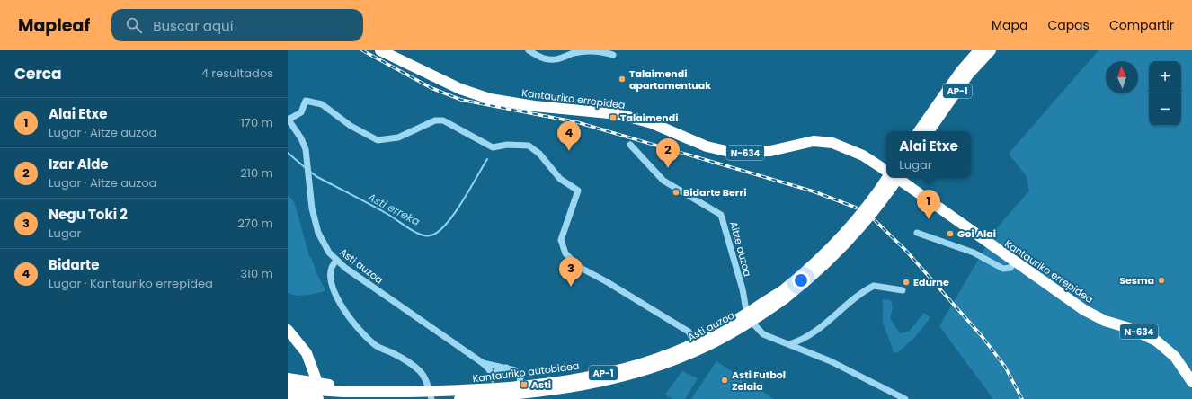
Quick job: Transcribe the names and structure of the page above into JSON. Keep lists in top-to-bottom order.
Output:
{
  "streets": {
    "highway": [
      "AP-1",
      "Kantauriko errepidea",
      "N-634",
      "Kantauriko autobidea"
    ],
    "street": ["Aitze auzoa", "Asti auzoa"]
  },
  "crossings": [
    ["Kantauriko errepidea", "Kantauriko autobidea"],
    ["Aitze auzoa", "Asti auzoa"]
  ],
  "water": ["Asti erreka"],
  "places": {
    "other": [
      "Talaimendi apartamentuak",
      "Bidarte Berri",
      "Goi Alai",
      "Sesma",
      "Edurne",
      "Asti Futbol Zelaia"
    ],
    "transit": ["Talaimendi", "Asti"]
  },
  "north": "top",
  "page": {
    "header": "Mapleaf",
    "search": "Buscar aquí",
    "nav": ["Mapa", "Capas", "Compartir"],
    "heading": ["Cerca", "4 resultados"],
    "map_buttons": ["+", "−"],
    "list": [
      {
        "mark": "1",
        "name": "Alai Etxe",
        "note": "Lugar · Aitze auzoa",
        "value": "170 m"
      },
      {
        "mark": "2",
        "name": "Izar Alde",
        "note": "Lugar · Aitze auzoa",
        "value": "210 m"
      },
      {
        "mark": "3",
        "name": "Negu Toki 2",
        "note": "Lugar",
        "value": "270 m"
      },
      {
        "mark": "4",
        "name": "Bidarte",
        "note": "Lugar · Kantauriko errepidea",
        "value": "310 m"
      }
    ],
    "pins": [
      "4",
      "2",
      "1",
      "3"
    ],
    "popup": ["Alai Etxe", "Lugar"]
  }
}
